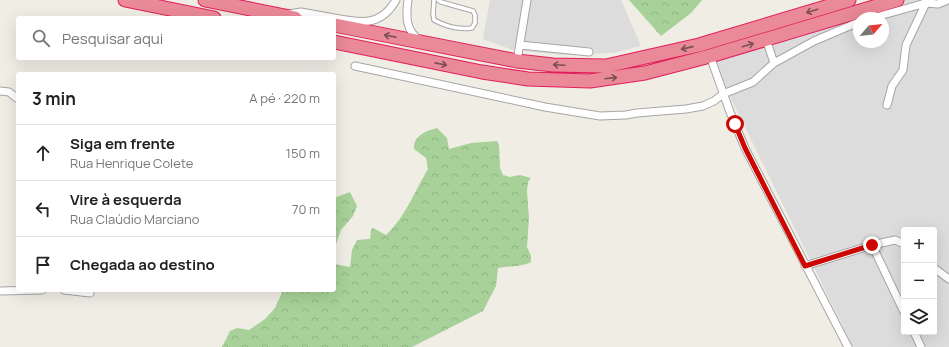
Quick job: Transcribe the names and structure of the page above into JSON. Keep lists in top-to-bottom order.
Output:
{
  "north": "top right",
  "page": {
    "search": "Pesquisar aqui",
    "heading": ["3 min", "A pé · 220 m"],
    "list": [
      ["Siga em frente", "Rua Henrique Colete", "150 m"],
      ["Vire à esquerda", "Rua Claúdio Marciano", "70 m"],
      "Chegada ao destino"
    ],
    "map_buttons": ["+", "−"]
  }
}
